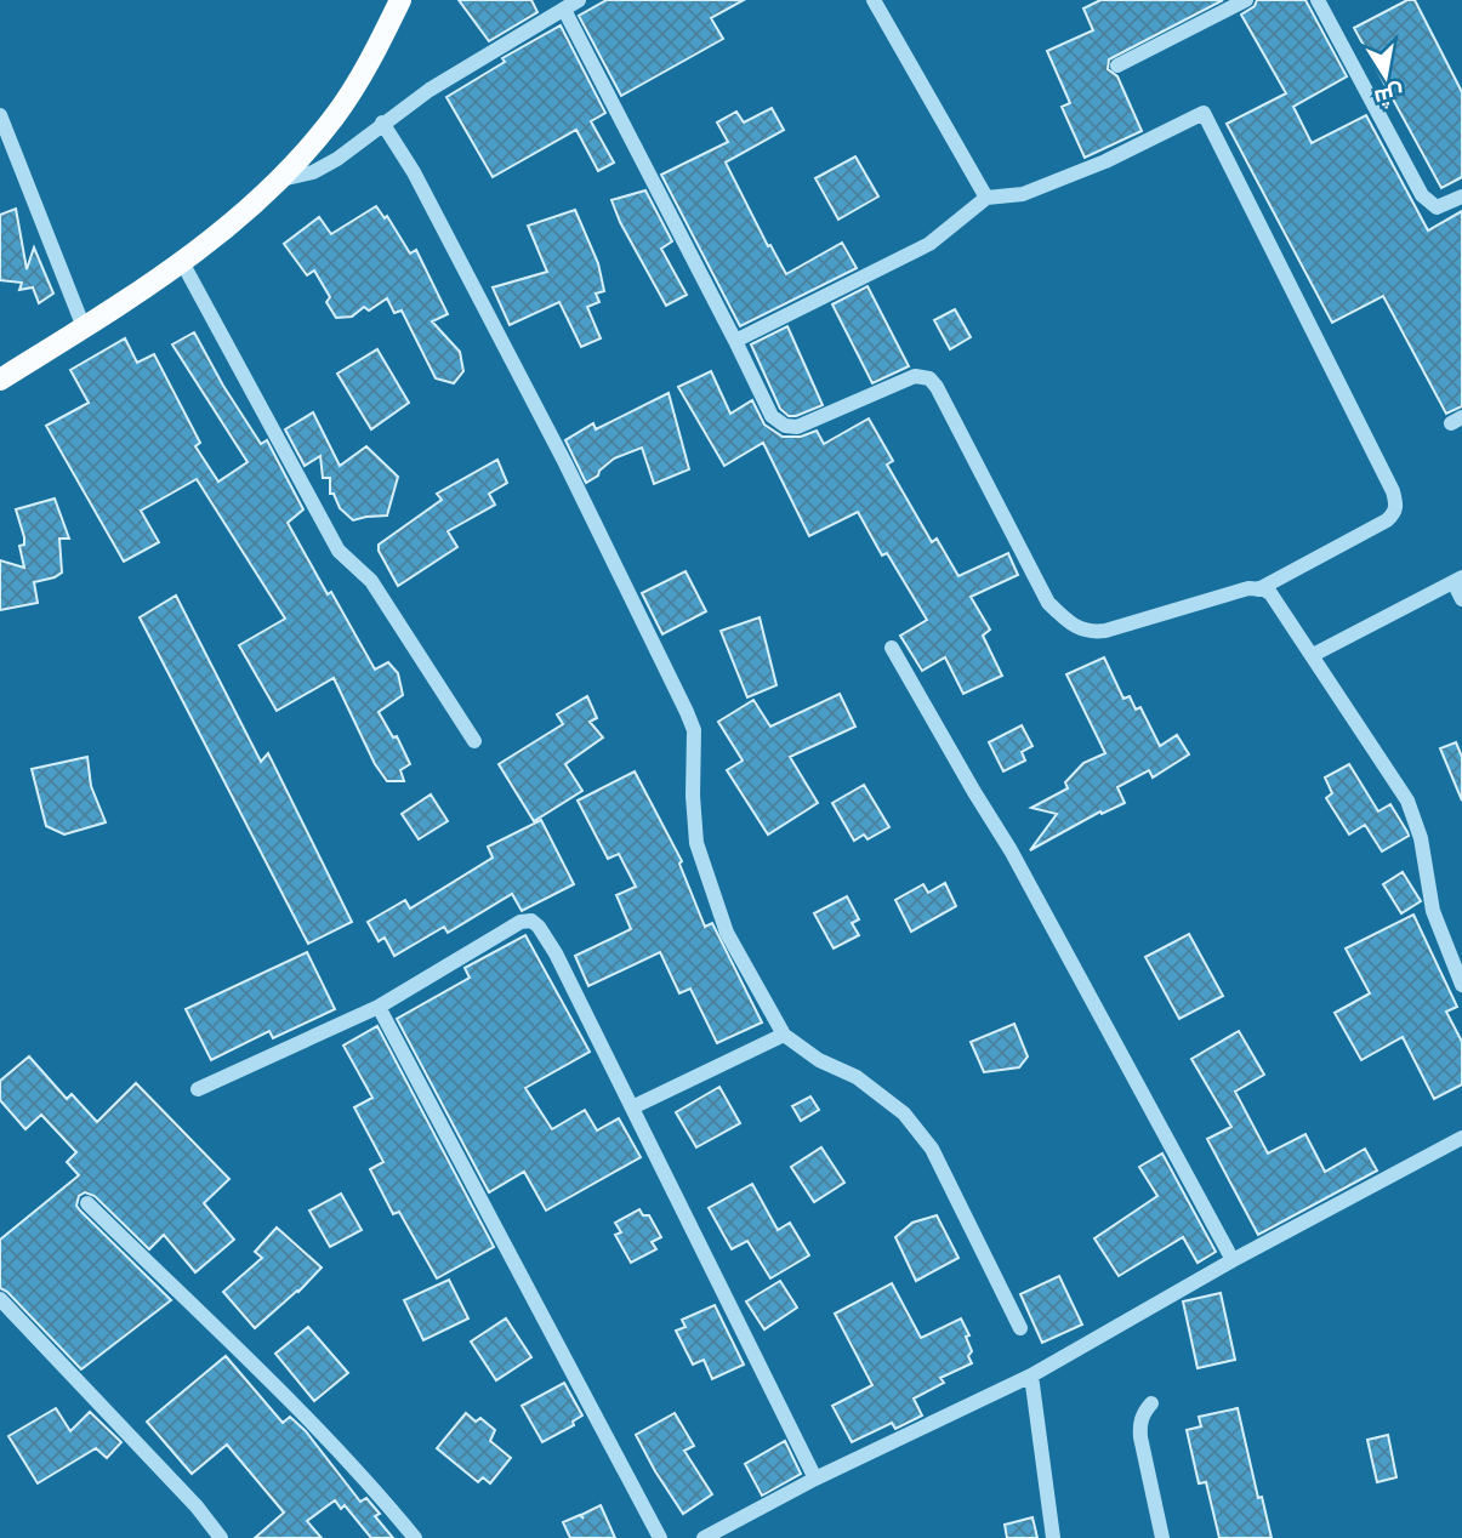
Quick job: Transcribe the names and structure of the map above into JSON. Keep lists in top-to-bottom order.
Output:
{
  "north": "bottom"
}
